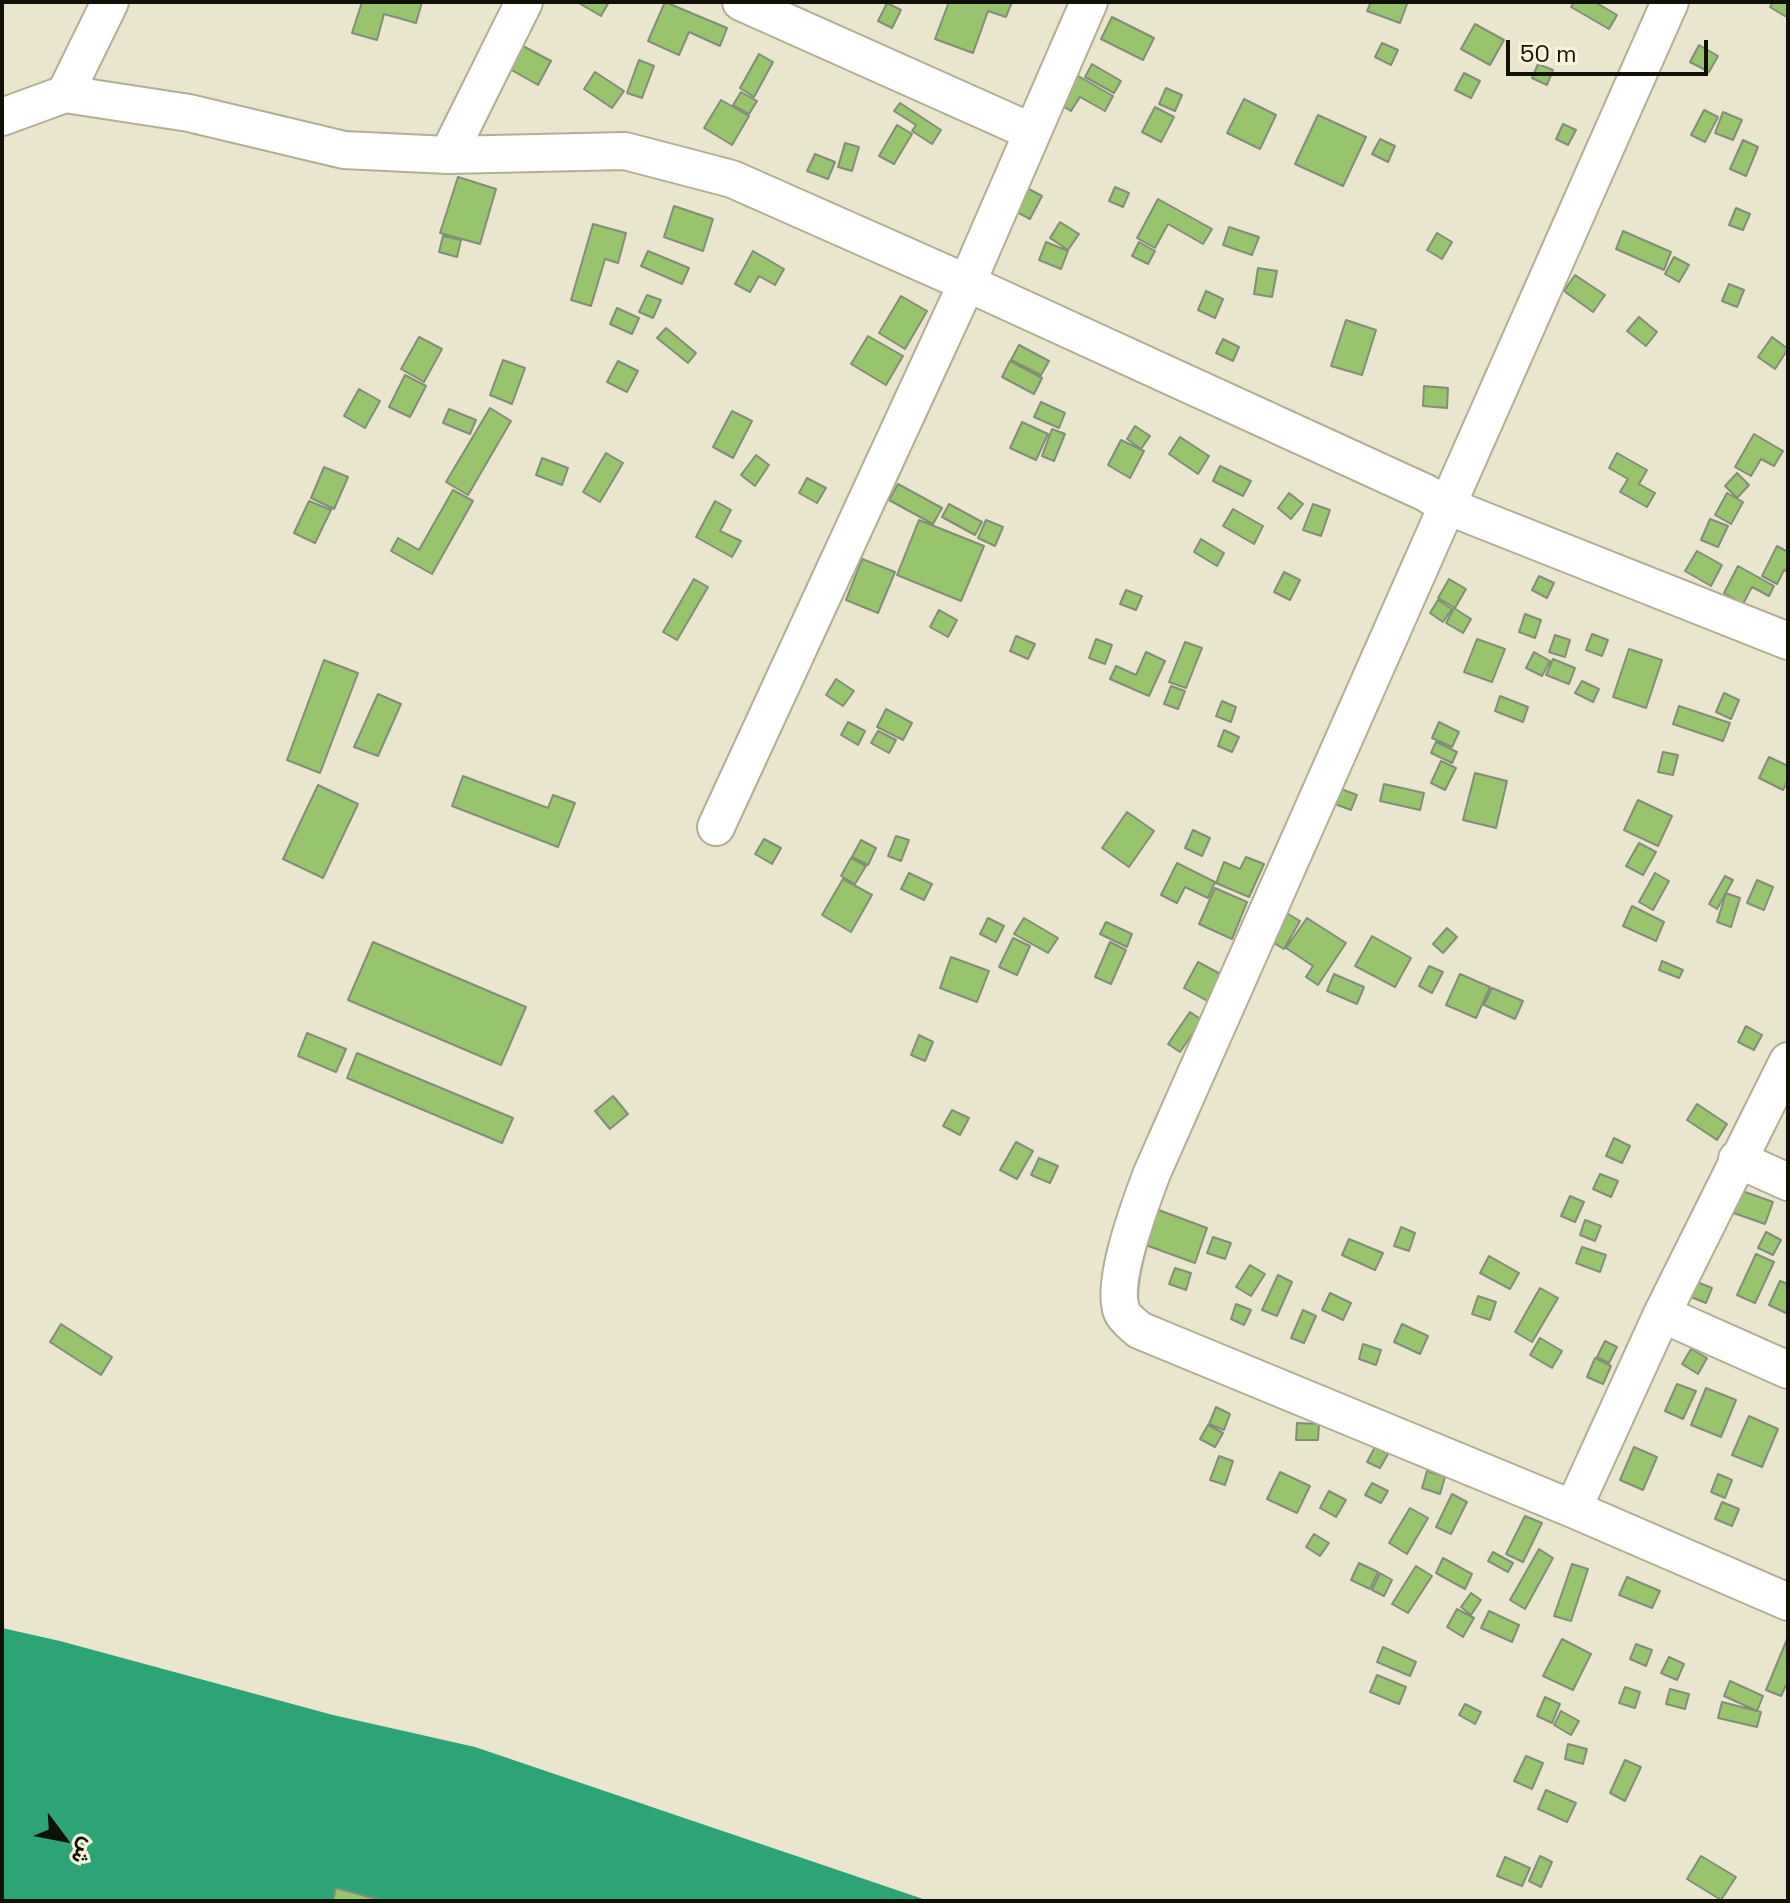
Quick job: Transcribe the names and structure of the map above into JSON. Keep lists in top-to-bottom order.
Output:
{
  "scale_bar": "50 m",
  "north": "bottom right"
}
